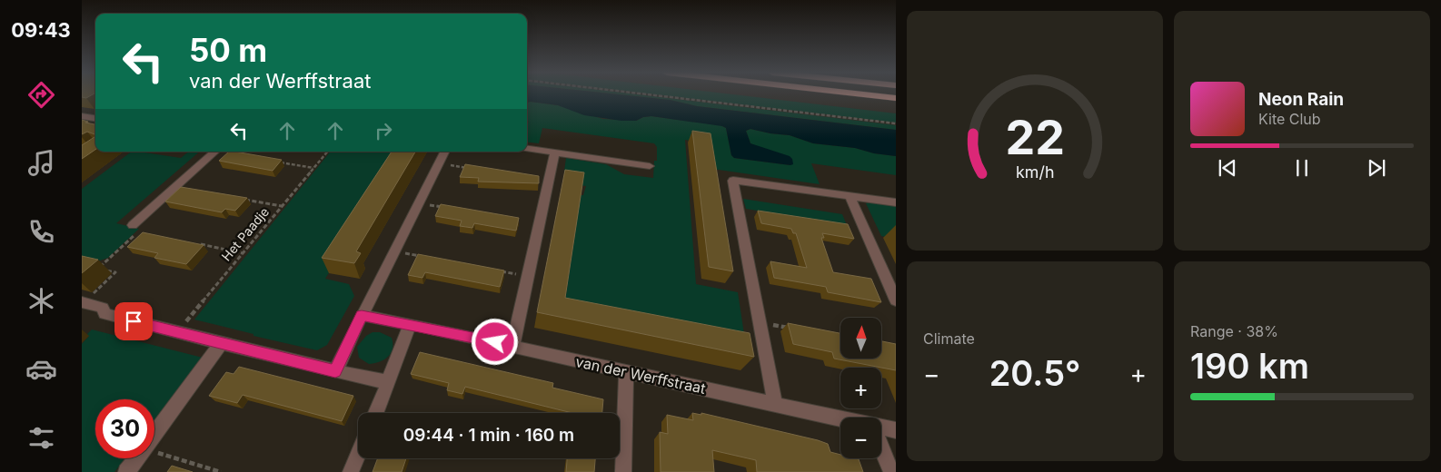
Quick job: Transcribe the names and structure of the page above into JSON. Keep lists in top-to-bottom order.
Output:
{
  "streets": {
    "street": ["van der Werffstraat"],
    "path": ["Het Paadje"]
  },
  "north": "top",
  "page": {
    "tabs": "09:43",
    "turn": ["50 m", "van der Werffstraat"],
    "song": ["Neon Rain", "Kite Club"],
    "tile": [
      "Climate",
      ["Range · 38%", "190 km"]
    ],
    "map_buttons": ["+", "−"],
    "heat": ["−", "20.5°", "+"],
    "limit": "30",
    "trip": "09:44 · 1 min · 160 m",
    "gauge": ["22", "km/h"]
  }
}
